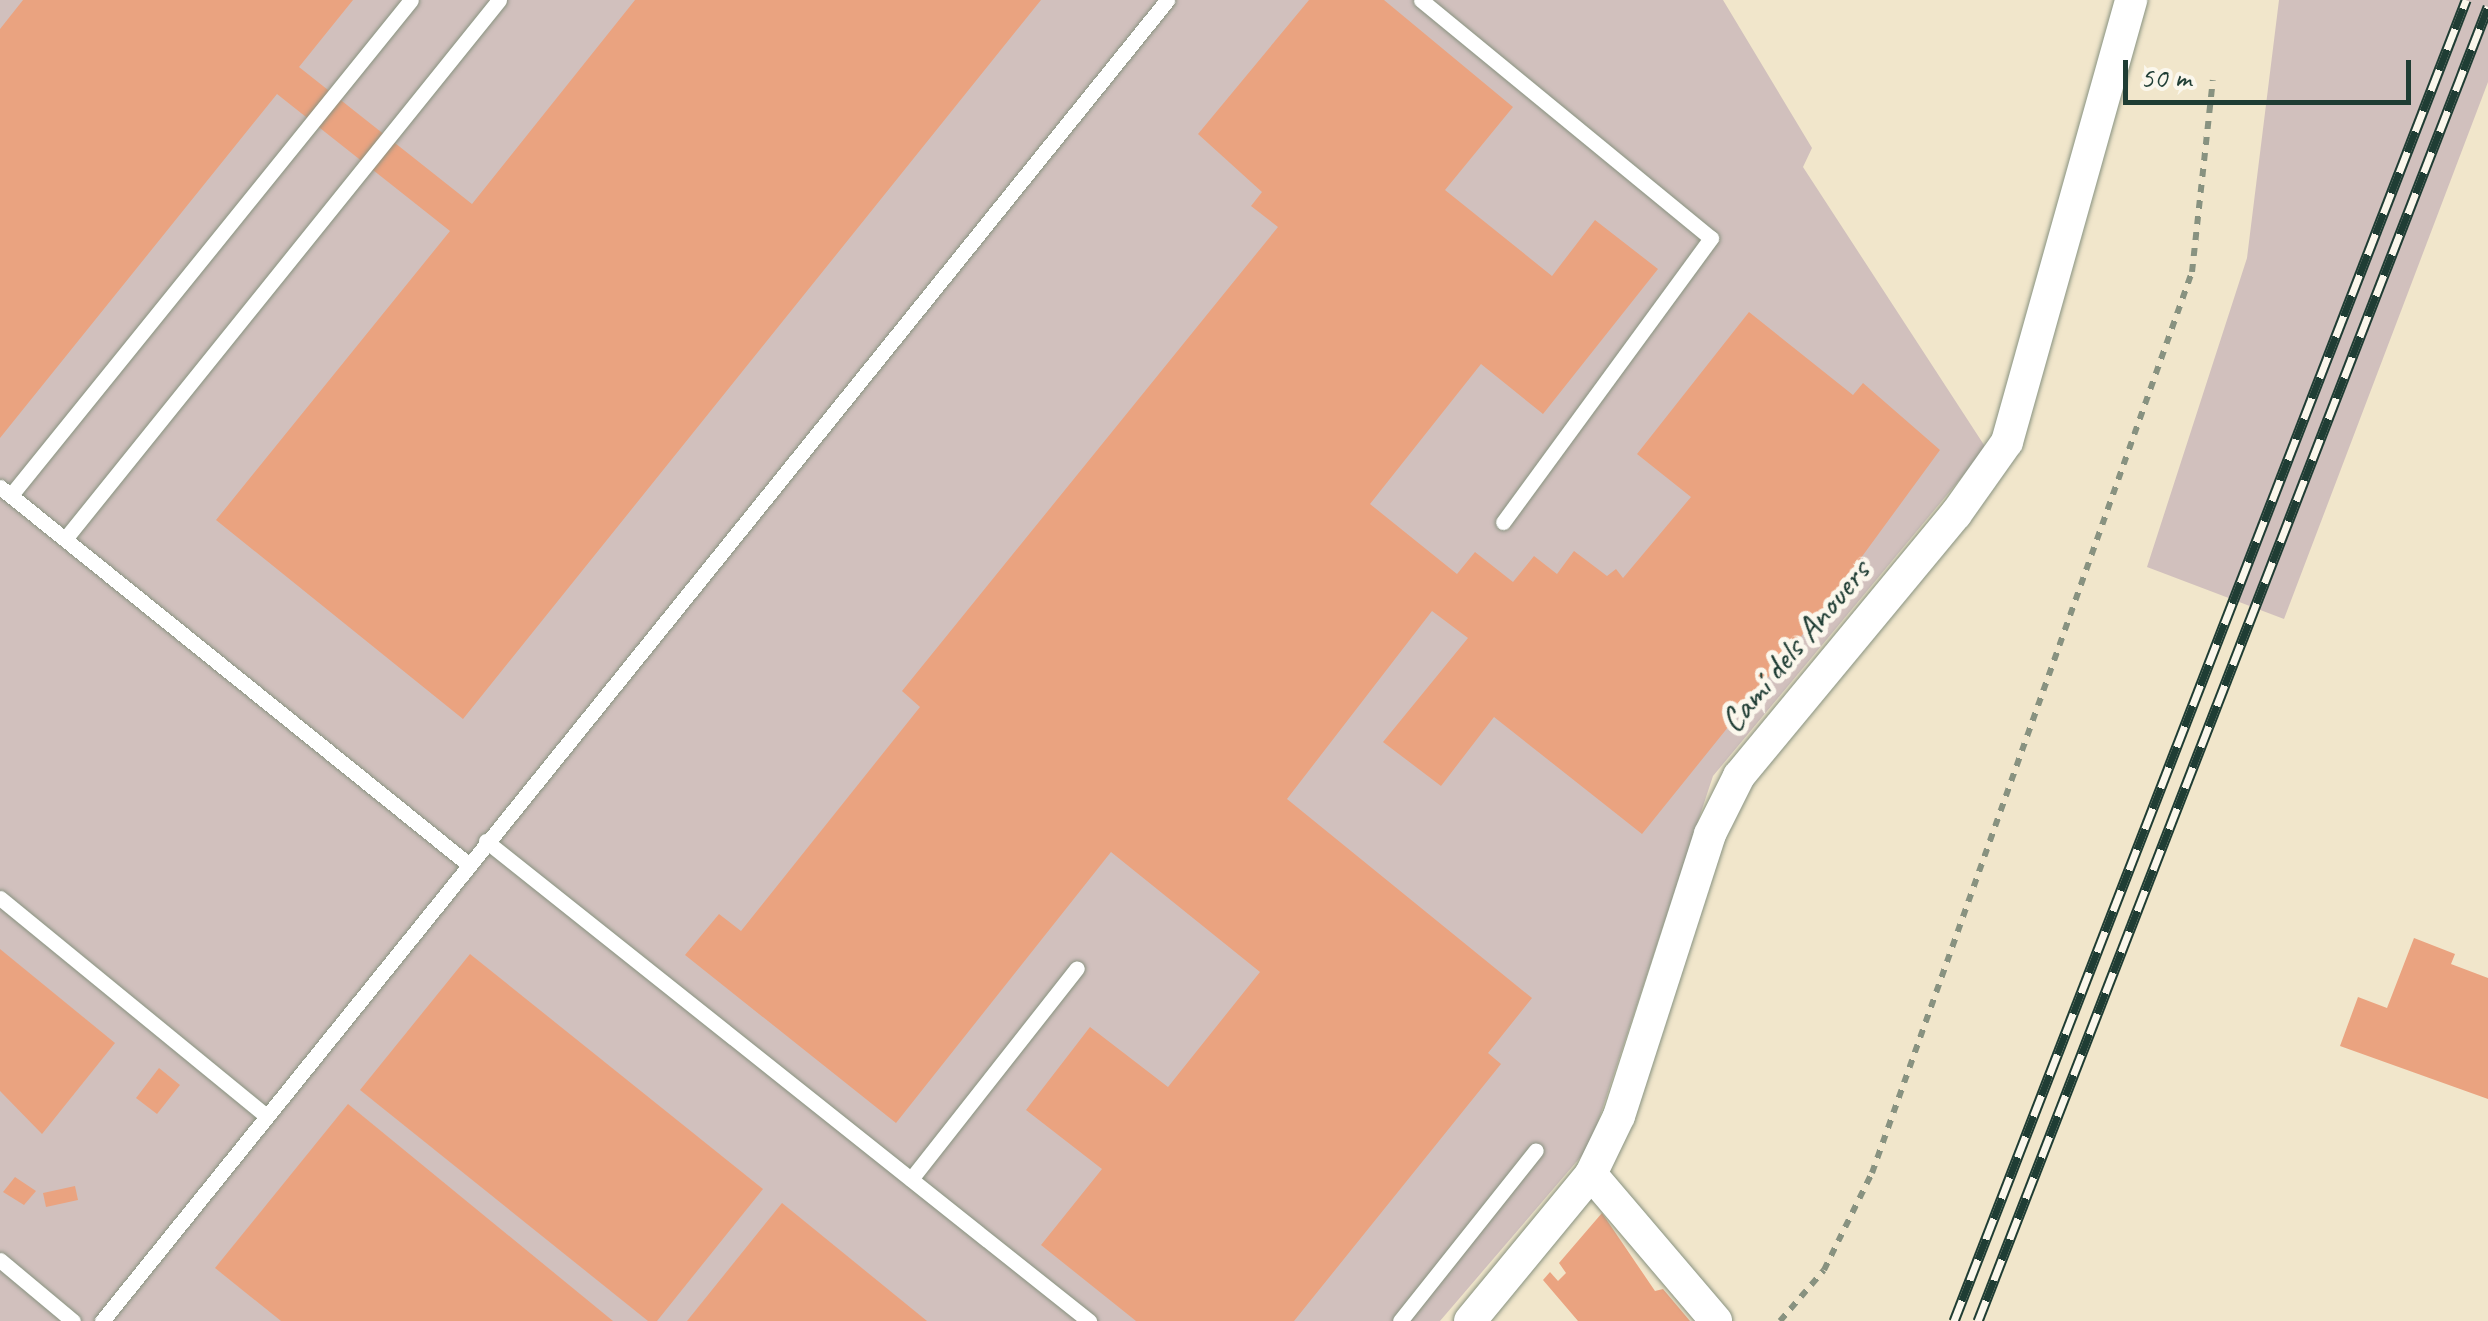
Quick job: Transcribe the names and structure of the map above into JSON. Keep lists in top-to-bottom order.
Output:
{
  "streets": {
    "street": ["Camí dels Anouers"]
  },
  "scale_bar": "50 m"
}
